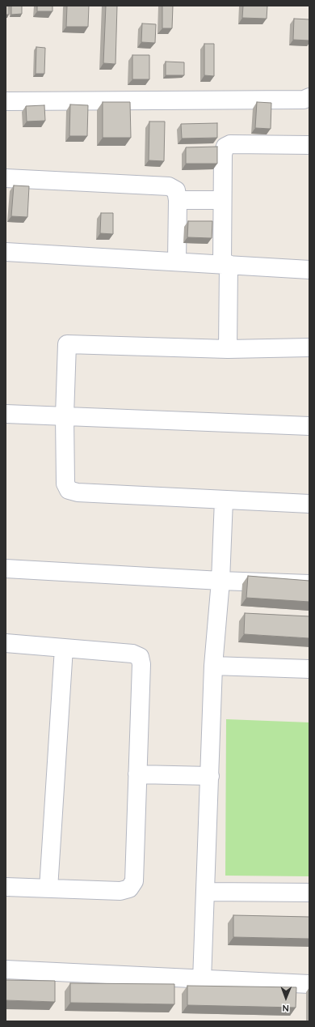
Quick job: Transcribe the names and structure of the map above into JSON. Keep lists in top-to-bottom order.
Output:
{
  "north": "bottom"
}
